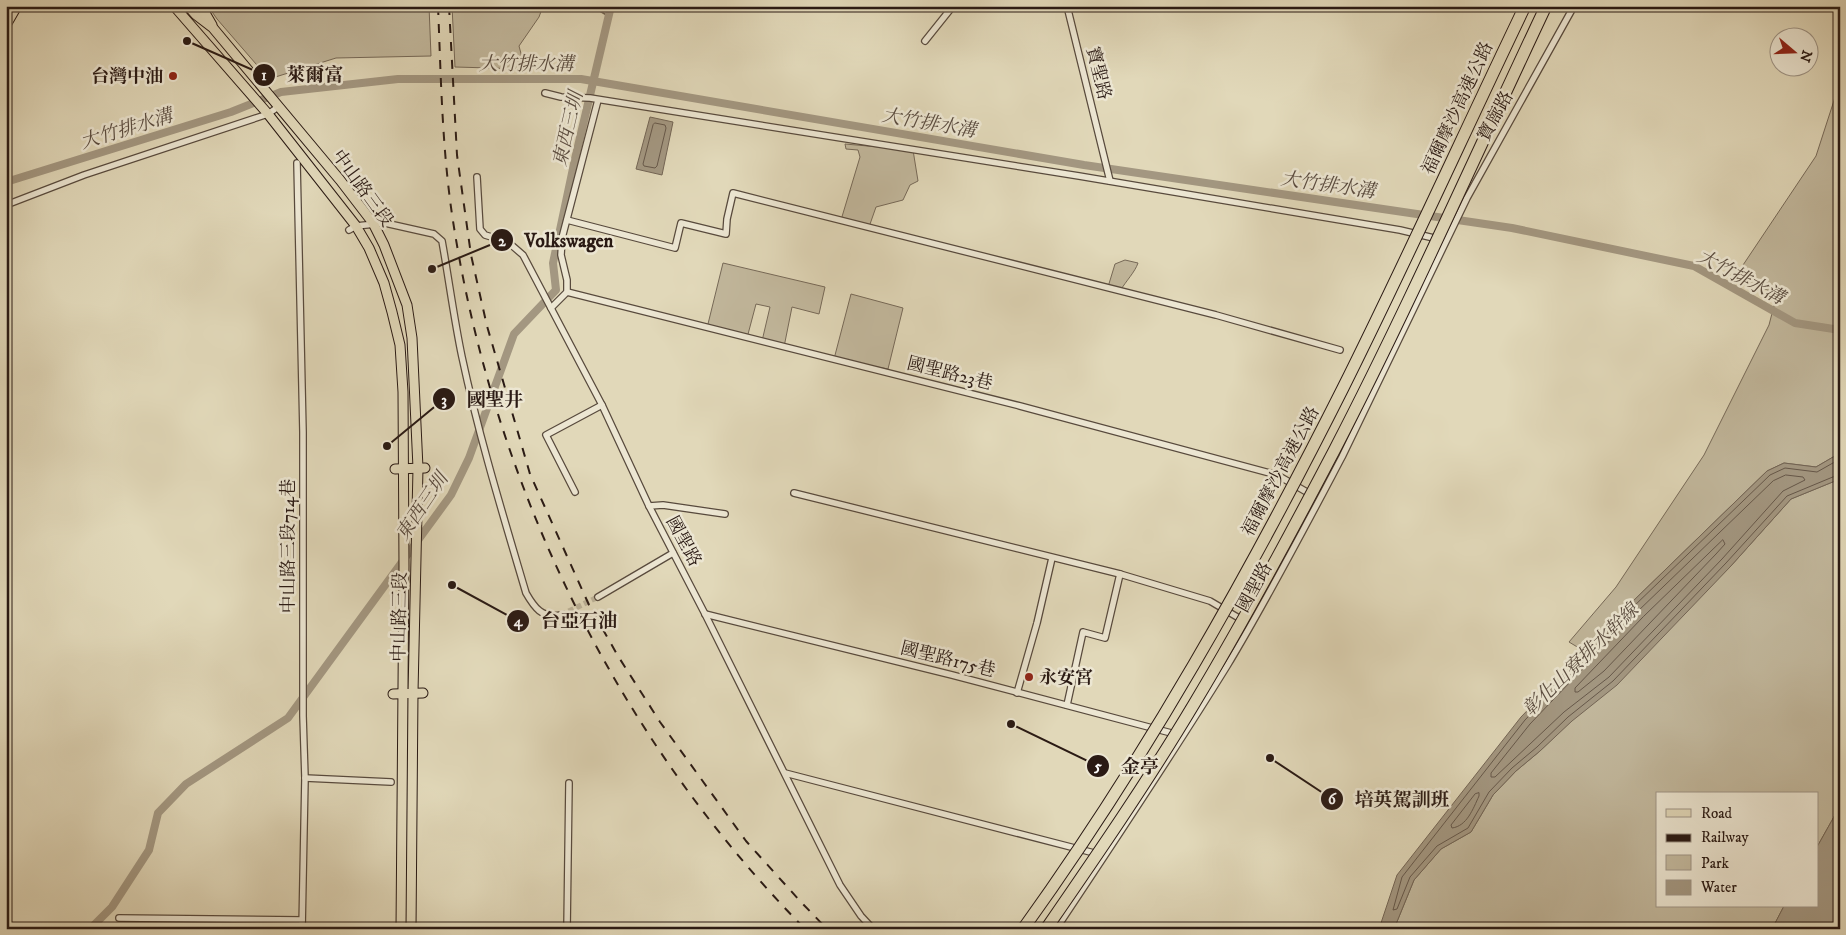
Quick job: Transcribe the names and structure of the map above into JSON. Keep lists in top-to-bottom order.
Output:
{
  "streets": {
    "highway": ["福爾摩沙高速公路"],
    "main road": ["中山路三段"],
    "street": [
      "寶聖路",
      "寶廍路",
      "國聖路23巷",
      "國聖路",
      "中山路三段714巷",
      "國聖路175巷"
    ]
  },
  "crossings": [
    ["寶廍路", "國聖路"],
    ["國聖路23巷", "國聖路"],
    ["國聖路", "國聖路175巷"]
  ],
  "water": ["大竹排水溝", "東西三圳", "彰化山寮排水幹線"],
  "places": [
    "萊爾富",
    "台灣中油",
    "Volkswagen",
    "國聖井",
    "台亞石油",
    "永安宮",
    "金亭",
    "培英駕訓班"
  ],
  "legend": [
    "Road",
    "Railway",
    "Park",
    "Water"
  ],
  "north": "right"
}
